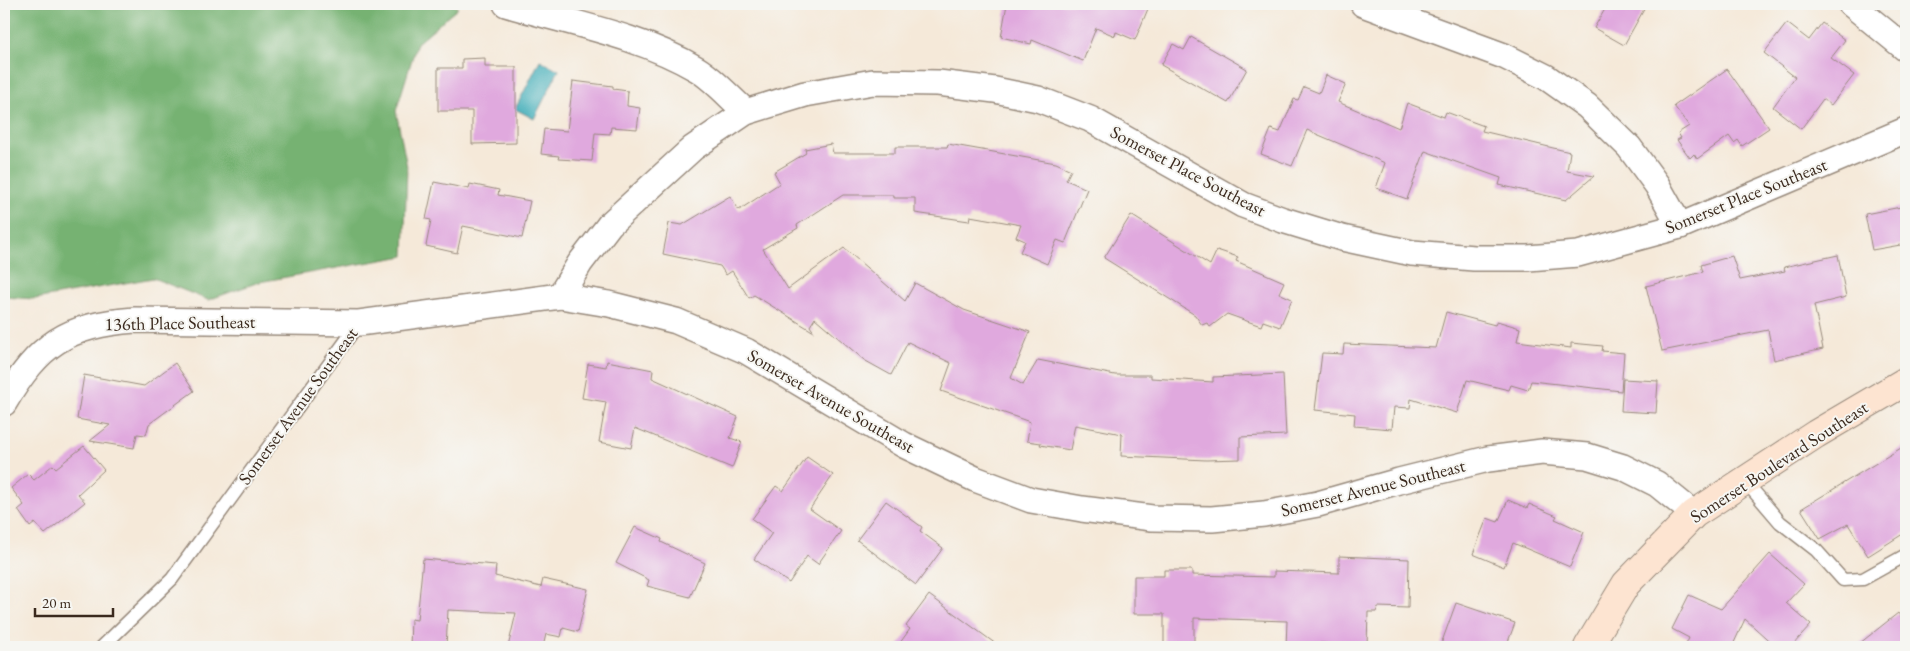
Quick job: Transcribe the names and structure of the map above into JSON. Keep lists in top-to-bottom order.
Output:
{
  "streets": {
    "street": [
      "Somerset Place Southeast",
      "136th Place Southeast",
      "Somerset Avenue Southeast",
      "Somerset Boulevard Southeast"
    ]
  },
  "crossings": [
    ["Somerset Place Southeast", "Somerset Avenue Southeast"],
    ["136th Place Southeast", "Somerset Avenue Southeast"],
    ["Somerset Avenue Southeast", "Somerset Boulevard Southeast"]
  ],
  "scale_bar": "20 m"
}
